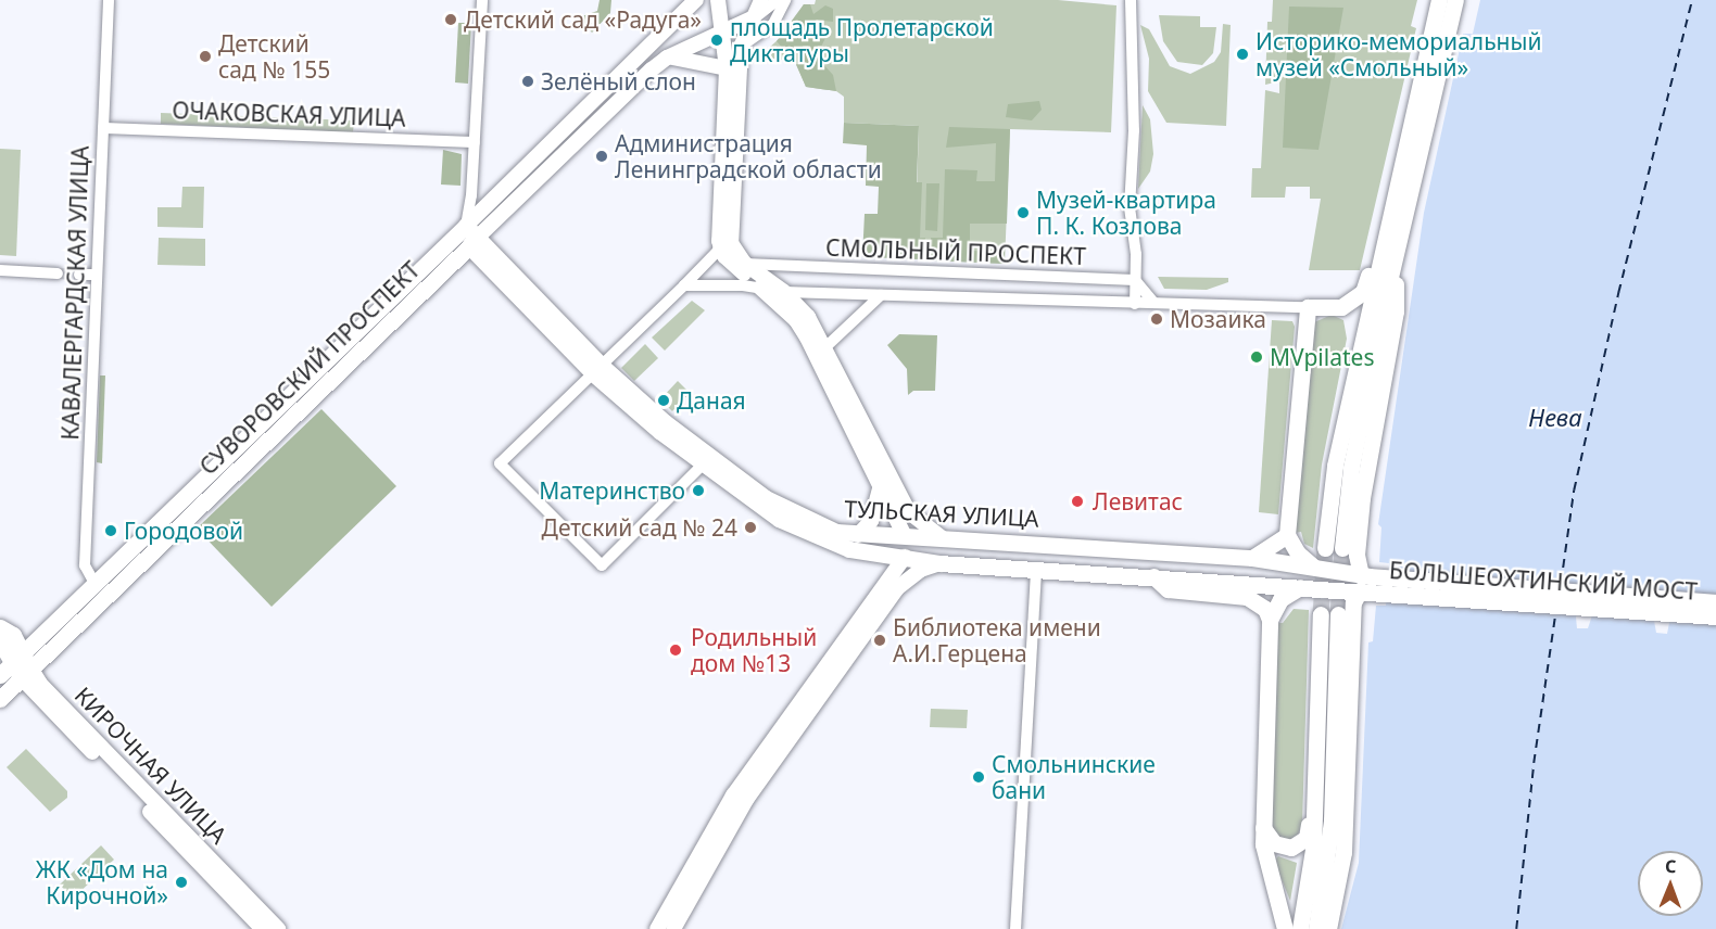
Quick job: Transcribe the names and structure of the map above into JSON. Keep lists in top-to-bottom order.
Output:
{
  "streets": {
    "main road": [
      "СУВОРОВСКИЙ ПРОСПЕКТ",
      "ТУЛЬСКАЯ УЛИЦА",
      "БОЛЬШЕОХТИНСКИЙ МОСТ",
      "КИРОЧНАЯ УЛИЦА"
    ],
    "street": ["ОЧАКОВСКАЯ УЛИЦА", "СМОЛЬНЫЙ ПРОСПЕКТ", "КАВАЛЕРГАРДСКАЯ УЛИЦА"]
  },
  "crossings": [
    ["ОЧАКОВСКАЯ УЛИЦА", "КАВАЛЕРГАРДСКАЯ УЛИЦА"],
    ["КАВАЛЕРГАРДСКАЯ УЛИЦА", "СУВОРОВСКИЙ ПРОСПЕКТ"],
    ["СУВОРОВСКИЙ ПРОСПЕКТ", "ТУЛЬСКАЯ УЛИЦА"],
    ["СУВОРОВСКИЙ ПРОСПЕКТ", "КИРОЧНАЯ УЛИЦА"],
    ["ТУЛЬСКАЯ УЛИЦА", "БОЛЬШЕОХТИНСКИЙ МОСТ"]
  ],
  "water": ["Нева"],
  "places": [
    "Детский сад «Радуга»",
    "площадь Пролетарской Диктатуры",
    "Историко-мемориальный музей «Смольный»",
    "Детский сад № 155",
    "Зелёный слон",
    "Администрация Ленинградской области",
    "Музей-квартира П. К. Козлова",
    "Мозаика",
    "MVpilates",
    "Даная",
    "Материнство",
    "Левитас",
    "Детский сад № 24",
    "Городовой",
    "Библиотека имени А.И.Герцена",
    "Родильный дом №13",
    "Смольнинские бани",
    "ЖК «Дом на Кирочной»"
  ],
  "north": "top"
}
